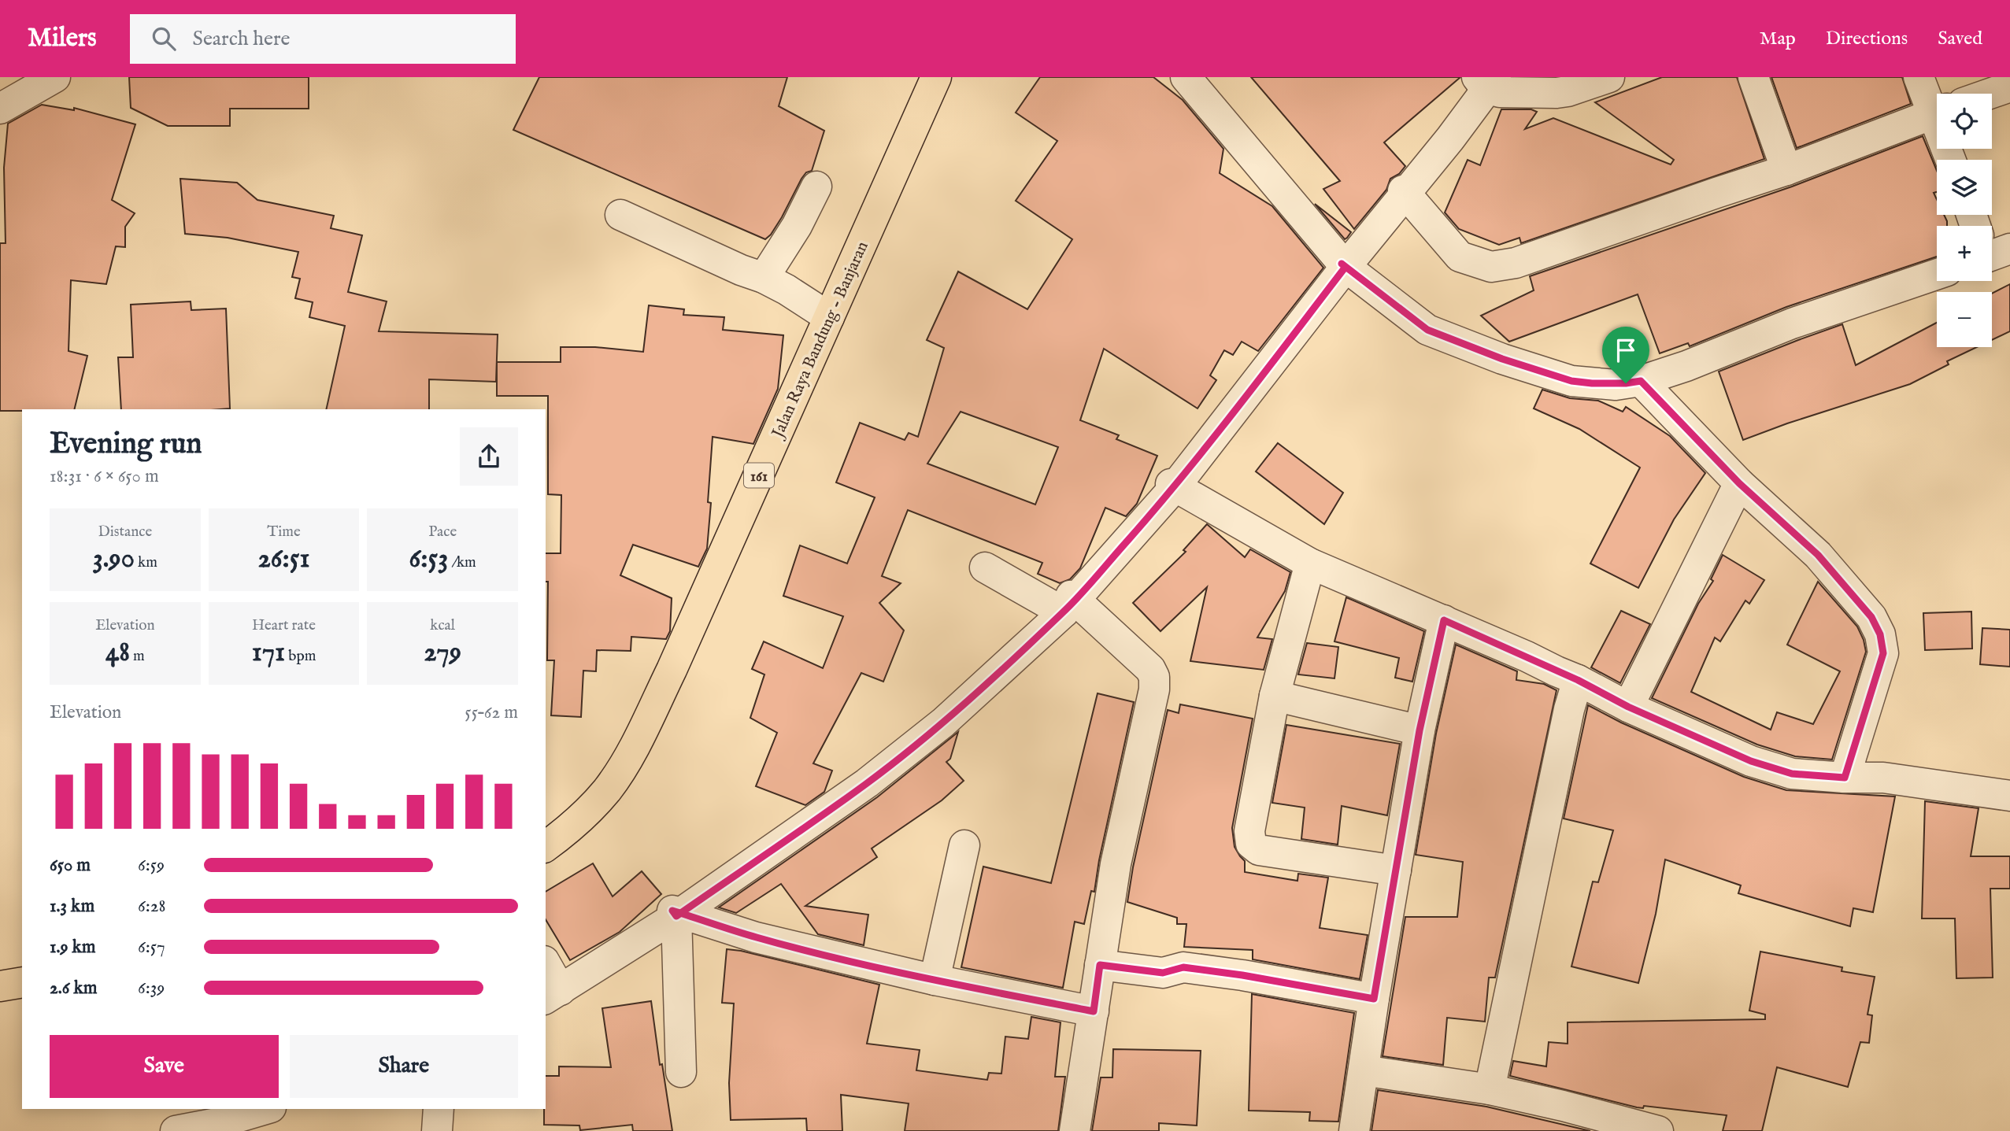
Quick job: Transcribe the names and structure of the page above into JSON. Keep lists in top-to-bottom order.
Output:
{
  "streets": {
    "main road": ["Jalan Raya Bandung - Banjaran", "161"]
  },
  "page": {
    "header": "Milers",
    "search": "Search here",
    "nav": ["Map", "Directions", "Saved"],
    "map_buttons": ["+", "−"],
    "heading": ["Evening run", "18:31 · 6 × 650 m"],
    "stats": [
      ["Distance", "3.90 km"],
      ["Time", "26:51"],
      ["Pace", "6:53 /km"],
      ["Elevation", "48 m"],
      ["Heart rate", "171 bpm"],
      ["kcal", "279"]
    ],
    "chart": ["Elevation", "55–62 m"],
    "list": [
      {
        "name": "650 m",
        "note": "6:59"
      },
      {
        "name": "1.3 km",
        "note": "6:28"
      },
      {
        "name": "1.9 km",
        "note": "6:57"
      },
      {
        "name": "2.6 km",
        "note": "6:39"
      }
    ],
    "buttons": ["Save", "Share"]
  }
}
